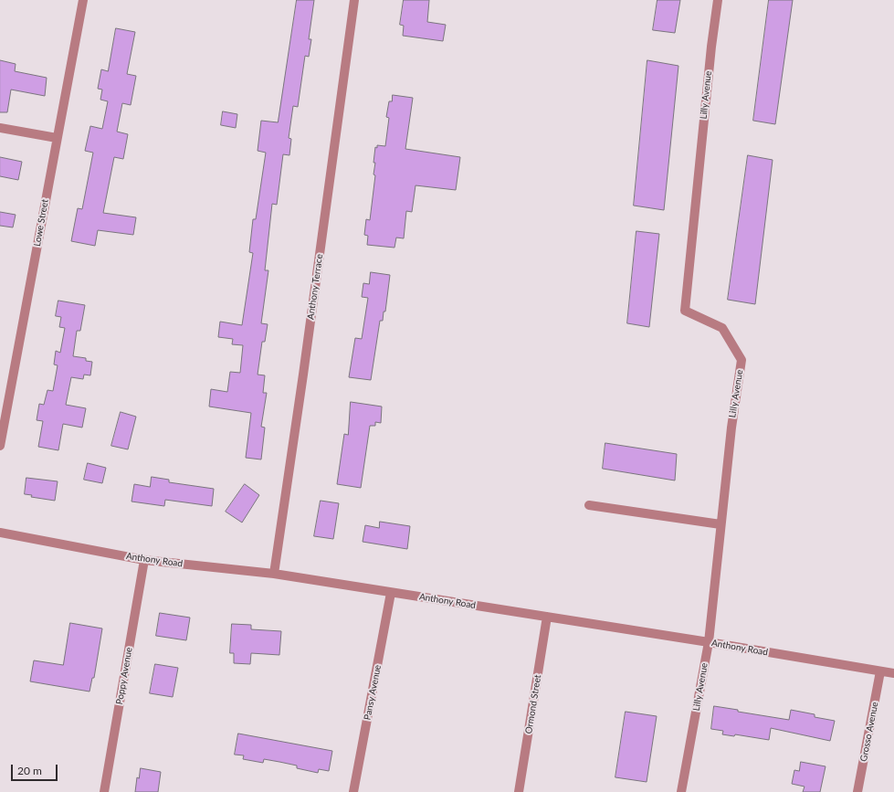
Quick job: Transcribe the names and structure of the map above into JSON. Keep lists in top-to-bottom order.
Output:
{
  "streets": {
    "street": [
      "Lilly Avenue",
      "Lowe Street",
      "Anthony Terrace",
      "Anthony Road",
      "Poppy Avenue",
      "Pansy Avenue",
      "Ormond Street",
      "Grosso Avenue"
    ]
  },
  "crossings": [
    ["Lilly Avenue", "Anthony Road"],
    ["Anthony Terrace", "Anthony Road"],
    ["Anthony Road", "Poppy Avenue"],
    ["Anthony Road", "Pansy Avenue"],
    ["Anthony Road", "Ormond Street"],
    ["Anthony Road", "Grosso Avenue"]
  ],
  "scale_bar": "20 m"
}
